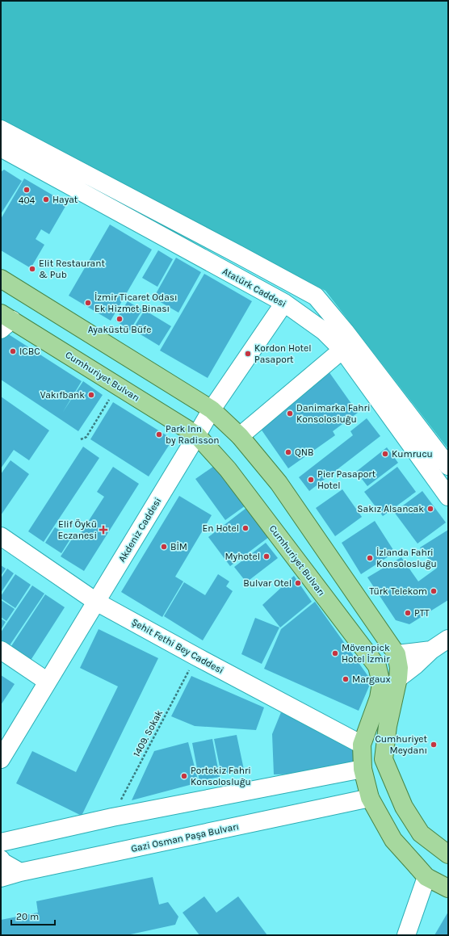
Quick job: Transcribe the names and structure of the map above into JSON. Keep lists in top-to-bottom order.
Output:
{
  "streets": {
    "main road": ["Cumhuriyet Bulvarı"],
    "street": [
      "Atatürk Caddesi",
      "Akdeniz Caddesi",
      "Şehit Fethi Bey Caddesi",
      "Gazi Osman Paşa Bulvarı"
    ],
    "path": ["1409. Sokak"]
  },
  "crossings": [
    ["Atatürk Caddesi", "Akdeniz Caddesi"],
    ["Cumhuriyet Bulvarı", "Akdeniz Caddesi"],
    ["Cumhuriyet Bulvarı", "Şehit Fethi Bey Caddesi"],
    ["Cumhuriyet Bulvarı", "Gazi Osman Paşa Bulvarı"],
    ["Akdeniz Caddesi", "Şehit Fethi Bey Caddesi"],
    ["Şehit Fethi Bey Caddesi", "1409. Sokak"]
  ],
  "places": {
    "other": [
      "404",
      "Hayat",
      "Elit Restaurant & Pub",
      "İzmir Ticaret Odası Ek Hizmet Binası",
      "Ayaküstü Büfe",
      "ICBC",
      "Kordon Hotel Pasaport",
      "Vakıfbank",
      "Danimarka Fahri Konsolosluğu",
      "Park Inn by Radisson",
      "QNB",
      "Kumrucu",
      "Pier Pasaport Hotel",
      "Sakız Alsancak",
      "En Hotel",
      "BİM",
      "Myhotel",
      "İzlanda Fahri Konsolosluğu",
      "Bulvar Otel",
      "Türk Telekom",
      "PTT",
      "Mövenpick Hotel İzmir",
      "Margaux",
      "Cumhuriyet Meydanı",
      "Portekiz Fahri Konsolosluğu"
    ],
    "health": ["Elif Öykü Eczanesi"]
  },
  "scale_bar": "20 m"
}
